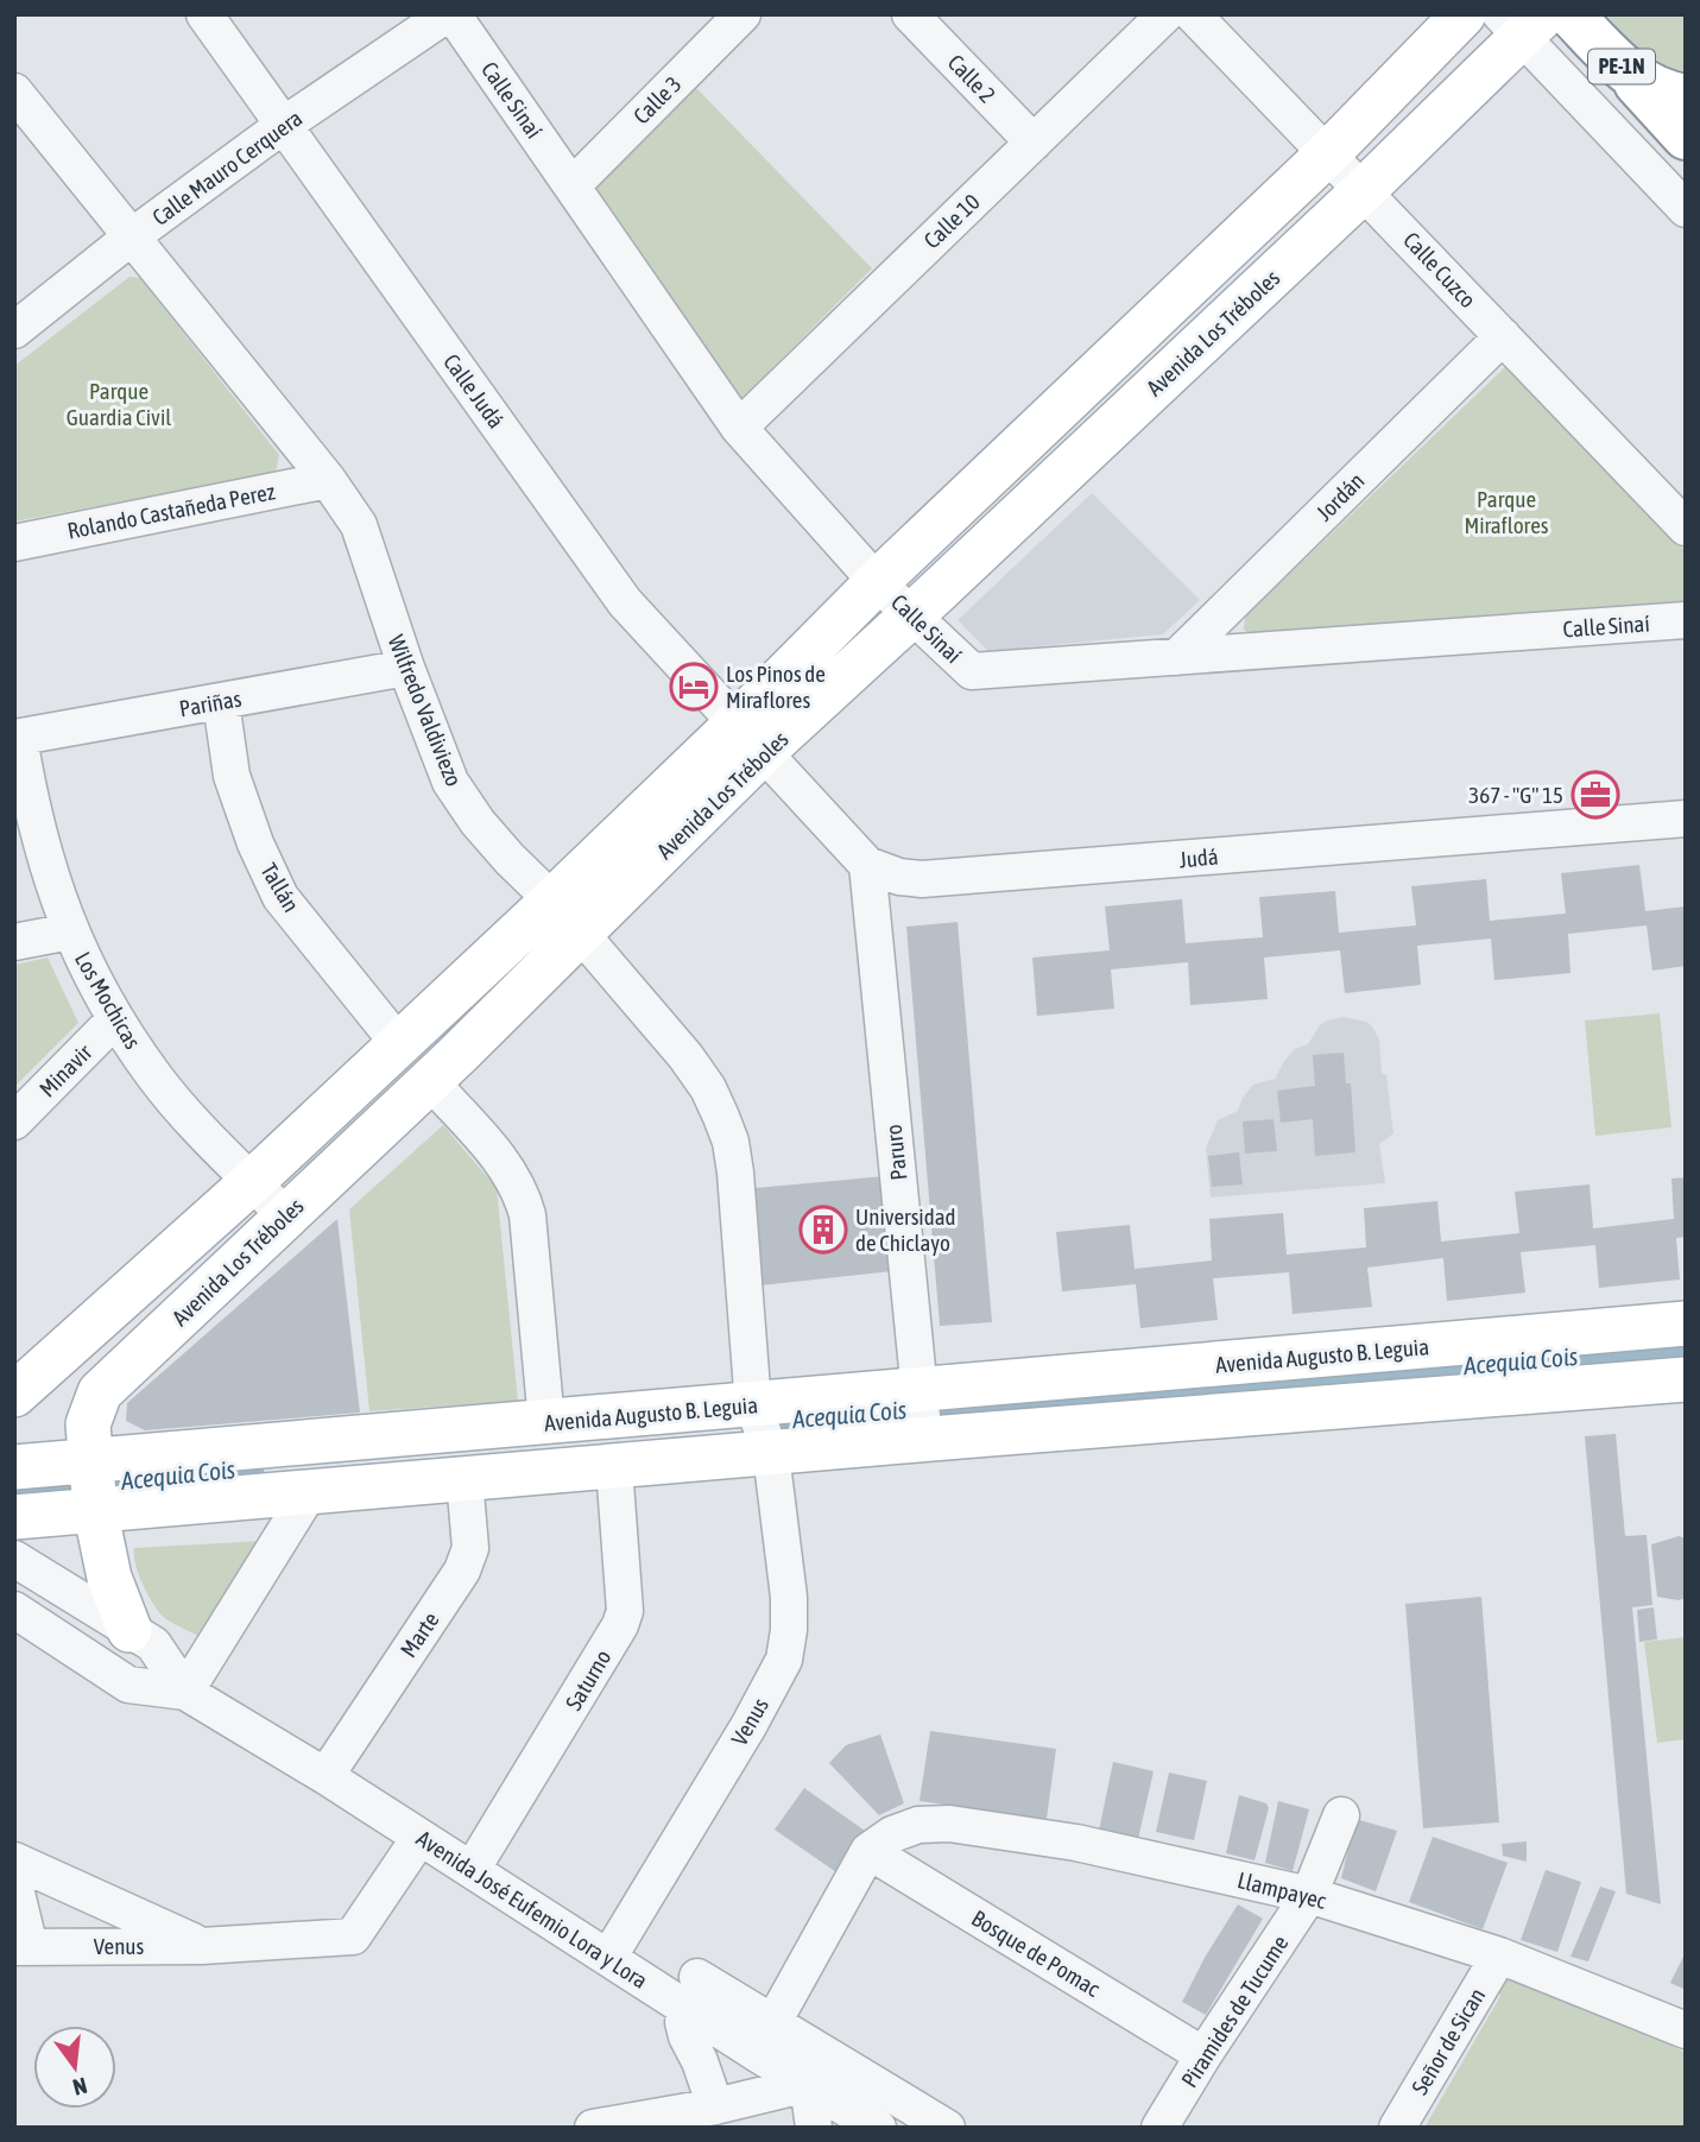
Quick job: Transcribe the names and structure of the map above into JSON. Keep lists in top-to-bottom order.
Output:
{
  "streets": {
    "highway": ["PE-1N"],
    "main road": ["Avenida Los Tréboles", "Avenida Augusto B. Leguia"],
    "street": [
      "Calle 2",
      "Calle Sinaí",
      "Calle 3",
      "Calle Mauro Cerquera",
      "Calle 10",
      "Calle Cuzco",
      "Calle Judá",
      "Jordán",
      "Rolando Castañeda Perez",
      "Pariñas",
      "Wilfredo Valdiviezo",
      "Judá",
      "Tallán",
      "Los Mochicas",
      "Minavir",
      "Paruro",
      "Marte",
      "Saturno",
      "Venus",
      "Llampayec",
      "Avenida José Eufemio Lora y Lora",
      "Bosque de Pomac",
      "Piramides de Tucume",
      "Señor de Sican"
    ]
  },
  "crossings": [
    ["Calle 2", "Calle 10"],
    ["Calle Sinaí", "Calle 3"],
    ["Calle Sinaí", "Calle Mauro Cerquera"],
    ["Calle Sinaí", "Calle 10"],
    ["Calle Sinaí", "Avenida Los Tréboles"],
    ["Calle Sinaí", "Jordán"],
    ["Calle Mauro Cerquera", "Calle Judá"],
    ["Calle Mauro Cerquera", "Wilfredo Valdiviezo"],
    ["Calle Cuzco", "Avenida Los Tréboles"],
    ["Calle Cuzco", "Jordán"],
    ["Avenida Los Tréboles", "Calle Judá"],
    ["Avenida Los Tréboles", "Wilfredo Valdiviezo"],
    ["Avenida Los Tréboles", "Tallán"],
    ["Avenida Los Tréboles", "Los Mochicas"],
    ["Avenida Los Tréboles", "Avenida Augusto B. Leguia"],
    ["Avenida Los Tréboles", "Avenida José Eufemio Lora y Lora"],
    ["Rolando Castañeda Perez", "Wilfredo Valdiviezo"],
    ["Pariñas", "Wilfredo Valdiviezo"],
    ["Pariñas", "Tallán"],
    ["Pariñas", "Los Mochicas"],
    ["Wilfredo Valdiviezo", "Avenida Augusto B. Leguia"],
    ["Wilfredo Valdiviezo", "Venus"],
    ["Judá", "Paruro"],
    ["Los Mochicas", "Minavir"],
    ["Paruro", "Avenida Augusto B. Leguia"],
    ["Marte", "Avenida José Eufemio Lora y Lora"],
    ["Saturno", "Avenida José Eufemio Lora y Lora"],
    ["Venus", "Avenida José Eufemio Lora y Lora"],
    ["Llampayec", "Bosque de Pomac"],
    ["Llampayec", "Piramides de Tucume"],
    ["Llampayec", "Señor de Sican"],
    ["Bosque de Pomac", "Piramides de Tucume"]
  ],
  "water": ["Acequia Cois"],
  "parks": ["Parque Guardia Civil", "Parque Miraflores"],
  "places": {
    "hotel": ["Los Pinos de Miraflores"],
    "office": ["367 - \"G\" 15"],
    "building": ["Universidad de Chiclayo"]
  },
  "north": "bottom"
}
